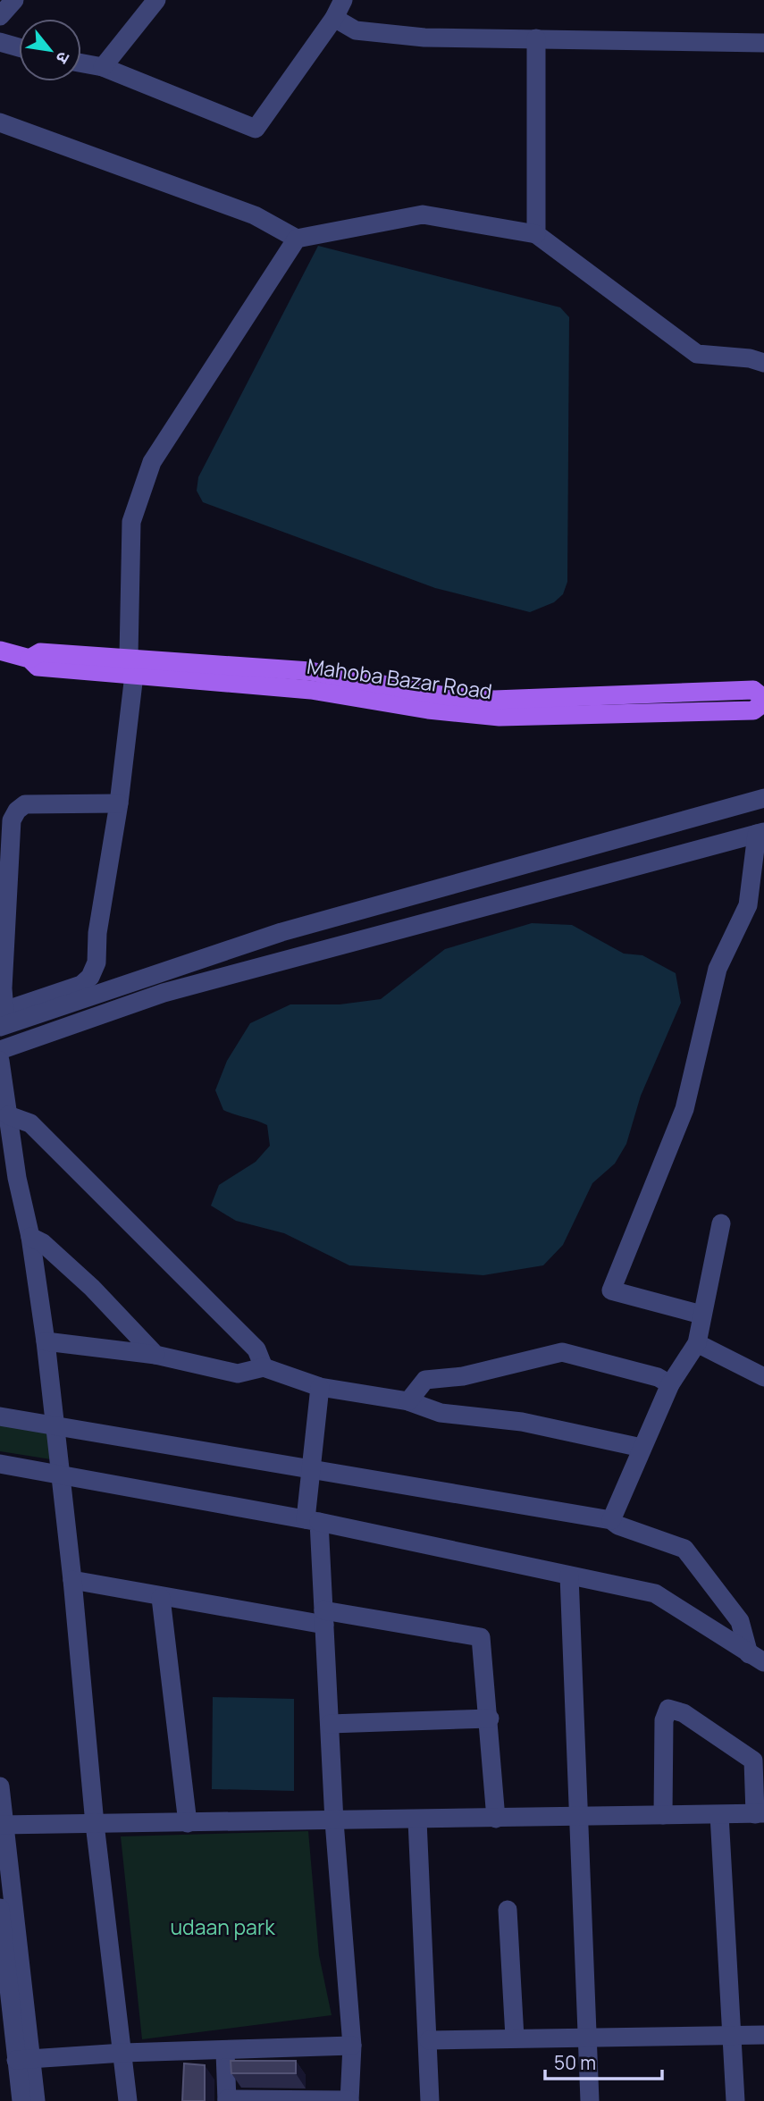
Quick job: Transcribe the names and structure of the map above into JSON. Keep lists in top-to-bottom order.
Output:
{
  "streets": {
    "main road": ["Mahoba Bazar Road"]
  },
  "parks": ["udaan park"],
  "scale_bar": "50 m",
  "north": "bottom right"
}
